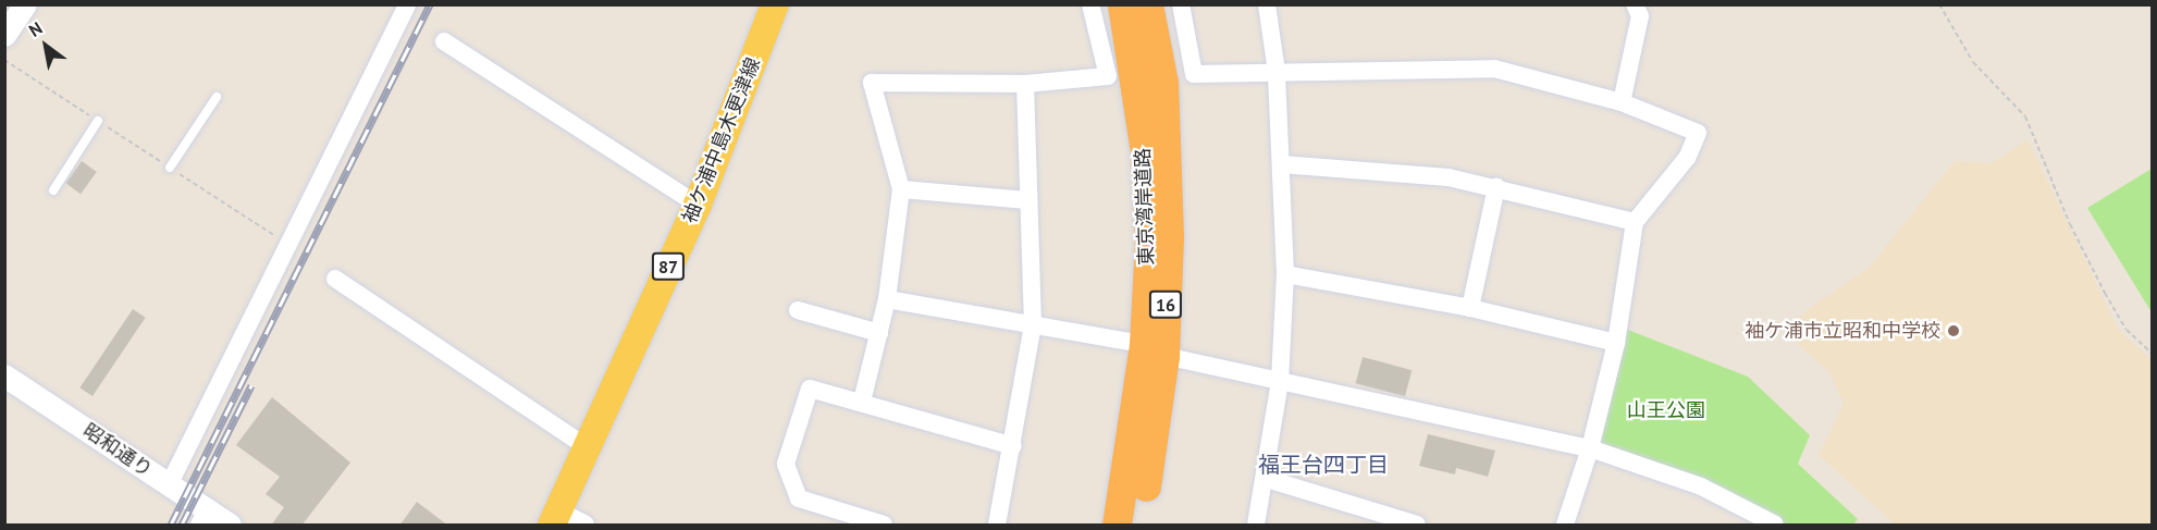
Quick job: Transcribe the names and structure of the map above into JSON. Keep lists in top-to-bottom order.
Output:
{
  "streets": {
    "highway": ["東京湾岸道路", "16"],
    "main road": ["袖ケ浦中島木更津線", "87"],
    "street": ["昭和通り"]
  },
  "crossings": [
    ["東京湾岸道路", "16"]
  ],
  "districts": ["福王台四丁目"],
  "parks": ["山王公園"],
  "places": ["袖ケ浦市立昭和中学校"],
  "north": "top left"
}
